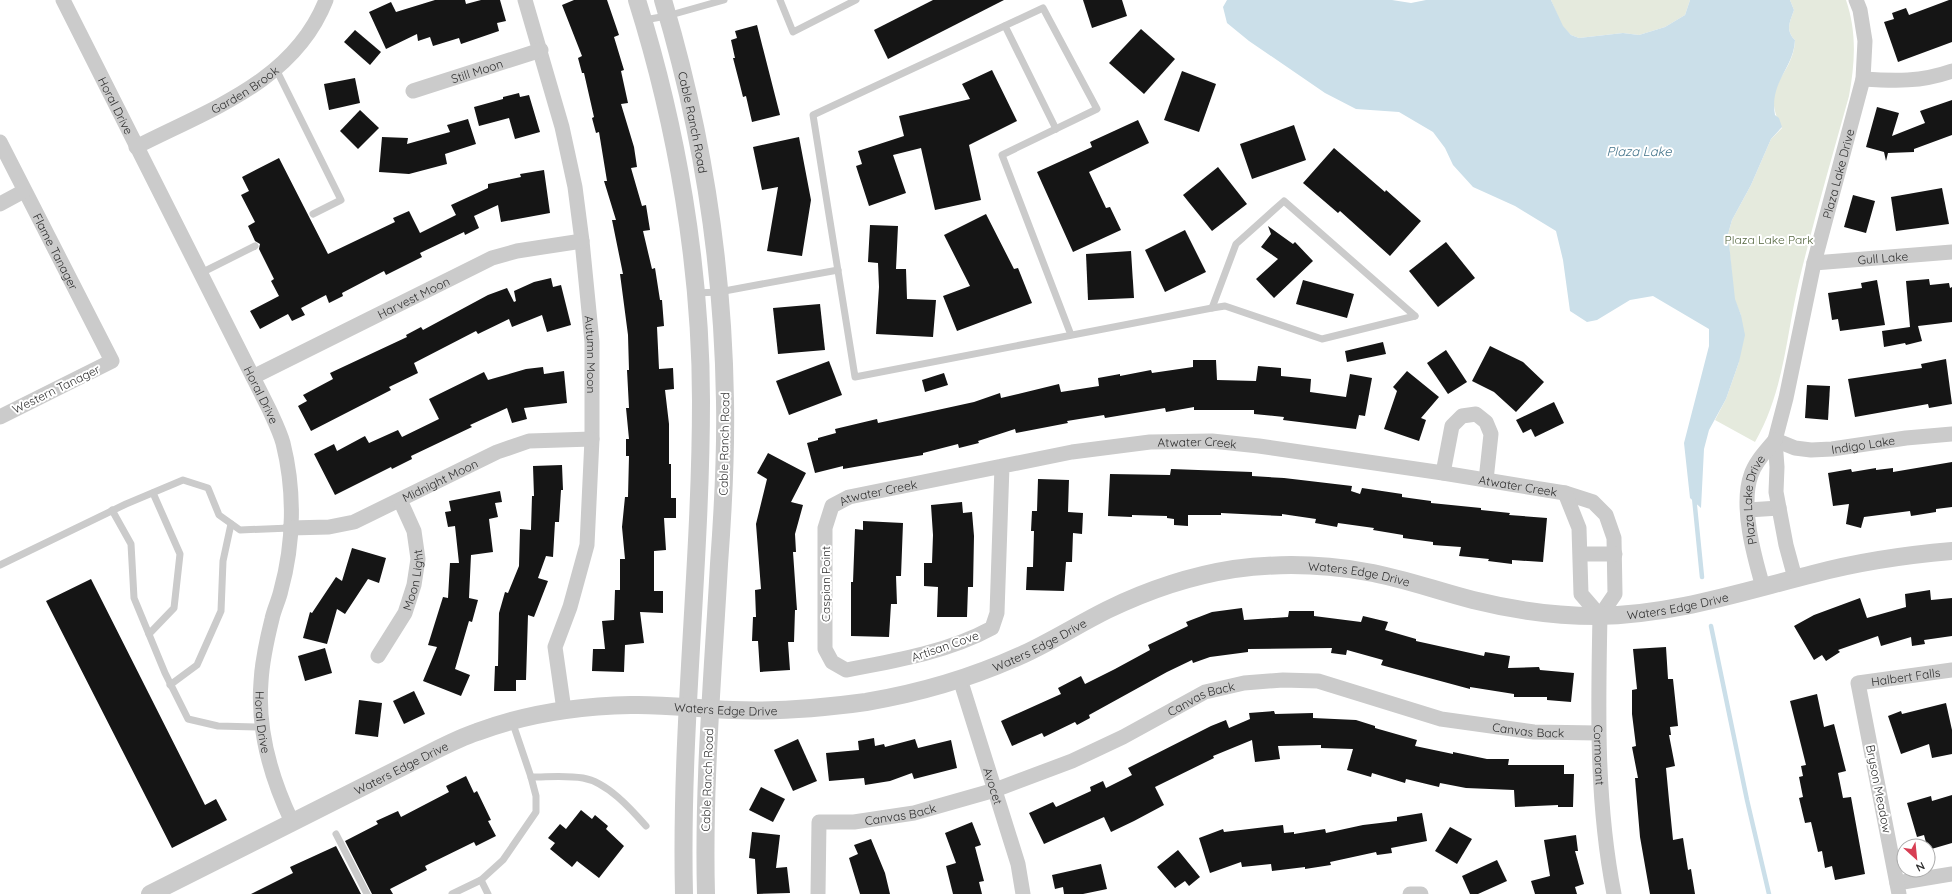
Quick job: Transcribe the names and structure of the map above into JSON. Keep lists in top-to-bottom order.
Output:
{
  "streets": {
    "street": [
      "Still Moon",
      "Garden Brook",
      "Horal Drive",
      "Cable Ranch Road",
      "Plaza Lake Drive",
      "Flame Tanager",
      "Gull Lake",
      "Harvest Moon",
      "Autumn Moon",
      "Western Tanager",
      "Atwater Creek",
      "Indigo Lake",
      "Midnight Moon",
      "Waters Edge Drive",
      "Moon Light",
      "Caspian Point",
      "Artisan Cove",
      "Halbert Falls",
      "Canvas Back",
      "Cormorant",
      "Avocet",
      "Bryson Meadow"
    ]
  },
  "crossings": [
    ["Still Moon", "Autumn Moon"],
    ["Garden Brook", "Horal Drive"],
    ["Horal Drive", "Harvest Moon"],
    ["Horal Drive", "Midnight Moon"],
    ["Horal Drive", "Waters Edge Drive"],
    ["Cable Ranch Road", "Waters Edge Drive"],
    ["Plaza Lake Drive", "Gull Lake"],
    ["Plaza Lake Drive", "Indigo Lake"],
    ["Plaza Lake Drive", "Waters Edge Drive"],
    ["Flame Tanager", "Western Tanager"],
    ["Harvest Moon", "Autumn Moon"],
    ["Autumn Moon", "Midnight Moon"],
    ["Autumn Moon", "Waters Edge Drive"],
    ["Atwater Creek", "Waters Edge Drive"],
    ["Atwater Creek", "Caspian Point"],
    ["Atwater Creek", "Artisan Cove"],
    ["Atwater Creek", "Cormorant"],
    ["Midnight Moon", "Moon Light"],
    ["Waters Edge Drive", "Cormorant"],
    ["Waters Edge Drive", "Avocet"],
    ["Caspian Point", "Artisan Cove"],
    ["Halbert Falls", "Bryson Meadow"],
    ["Canvas Back", "Cormorant"],
    ["Canvas Back", "Avocet"]
  ],
  "water": ["Plaza Lake"],
  "parks": ["Plaza Lake Park"],
  "north": "bottom right"
}
